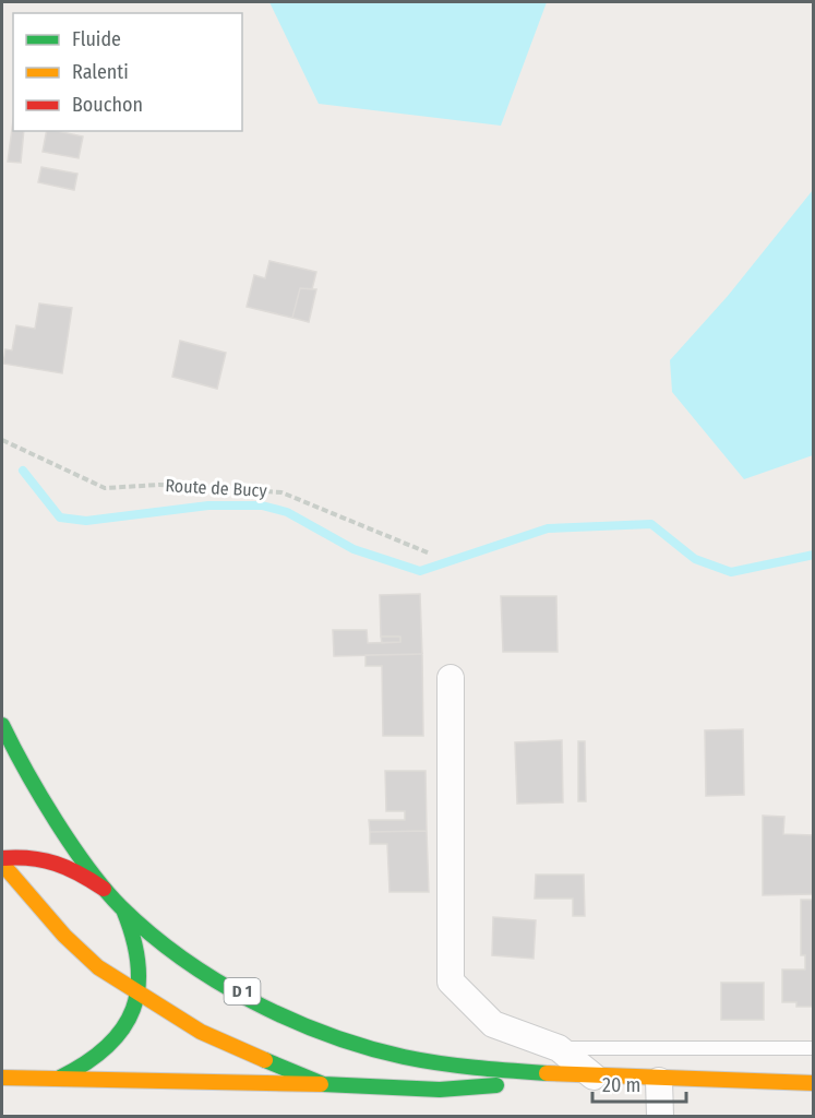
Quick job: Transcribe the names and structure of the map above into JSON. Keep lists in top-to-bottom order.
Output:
{
  "streets": {
    "main road": ["D 1"],
    "path": ["Route de Bucy"]
  },
  "legend": ["Fluide", "Ralenti", "Bouchon"],
  "scale_bar": "20 m"
}
